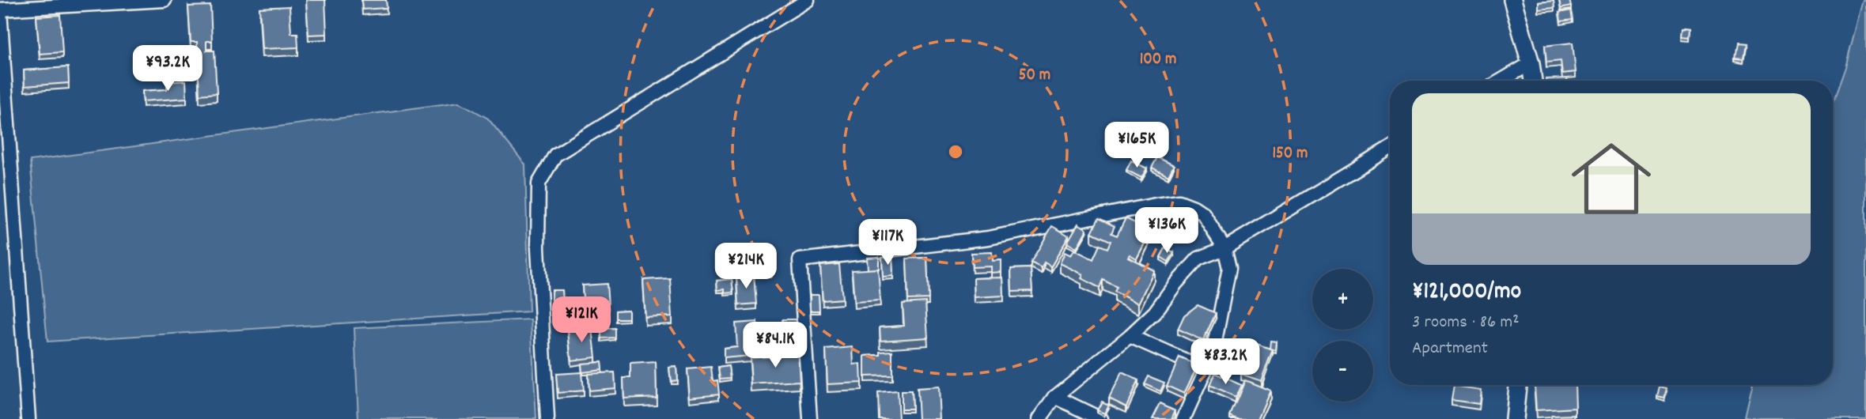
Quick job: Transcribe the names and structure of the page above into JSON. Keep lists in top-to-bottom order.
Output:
{
  "page": {
    "price": [
      "¥93.2K",
      "¥165K",
      "¥136K",
      "¥117K",
      "¥214K",
      "¥121K",
      "¥84.1K",
      "¥83.2K"
    ],
    "list": [
      {
        "name": "¥121,000/mo",
        "note": "3 rooms · 86 m² · Apartment"
      }
    ],
    "map_buttons": ["+", "−"]
  },
  "rings": ["100 m", "50 m", "150 m"]
}
